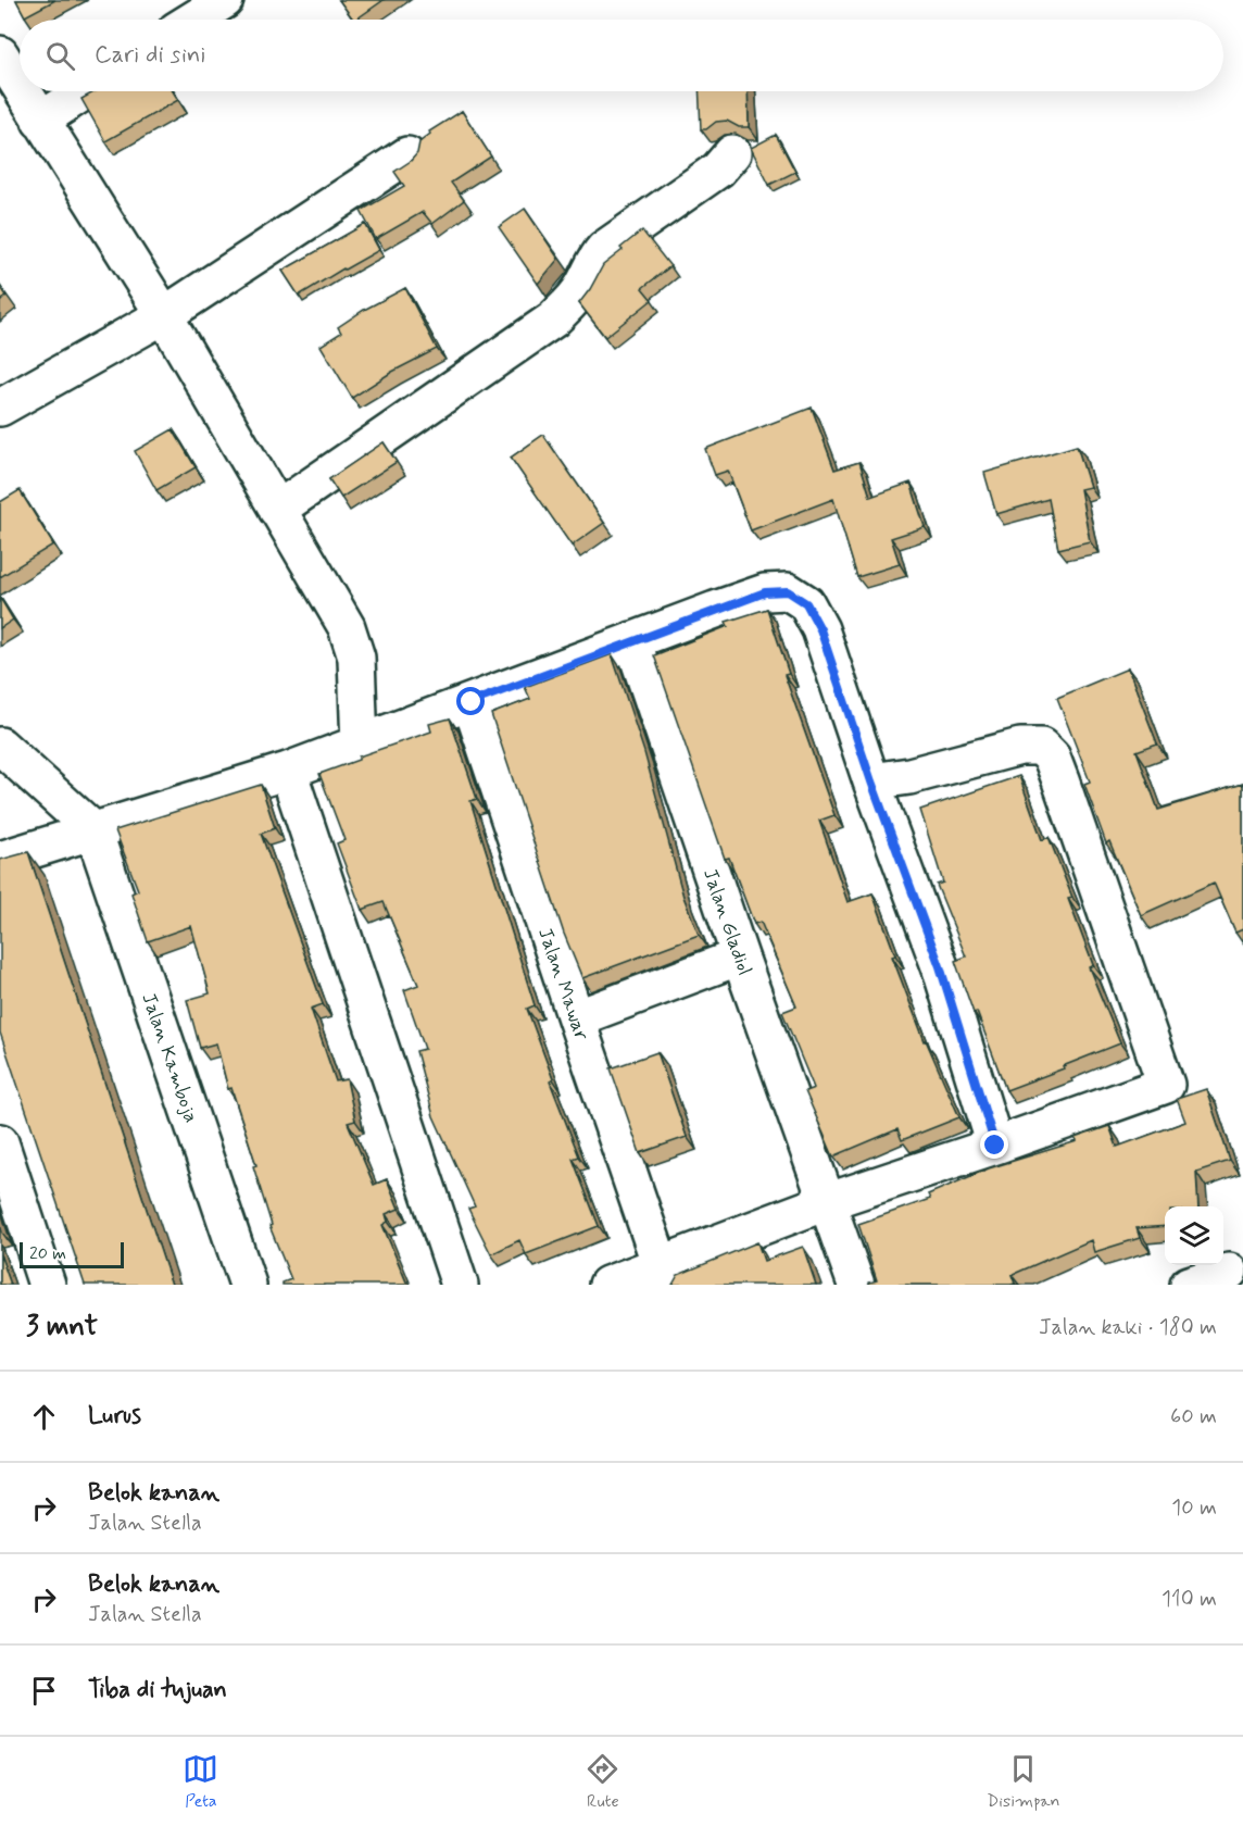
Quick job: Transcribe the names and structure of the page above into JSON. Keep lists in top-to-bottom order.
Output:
{
  "streets": {
    "street": ["Jalan Gladiol", "Jalan Mawar", "Jalan Kamboja"]
  },
  "scale_bar": "20 m",
  "page": {
    "search": "Cari di sini",
    "scale": "20 m",
    "heading": ["3 mnt", "Jalan kaki · 180 m"],
    "list": [
      ["Lurus", "60 m"],
      ["Belok kanan", "Jalan Stella", "10 m"],
      ["Belok kanan", "Jalan Stella", "110 m"],
      "Tiba di tujuan"
    ],
    "nav": ["Peta", "Rute", "Disimpan"]
  }
}
